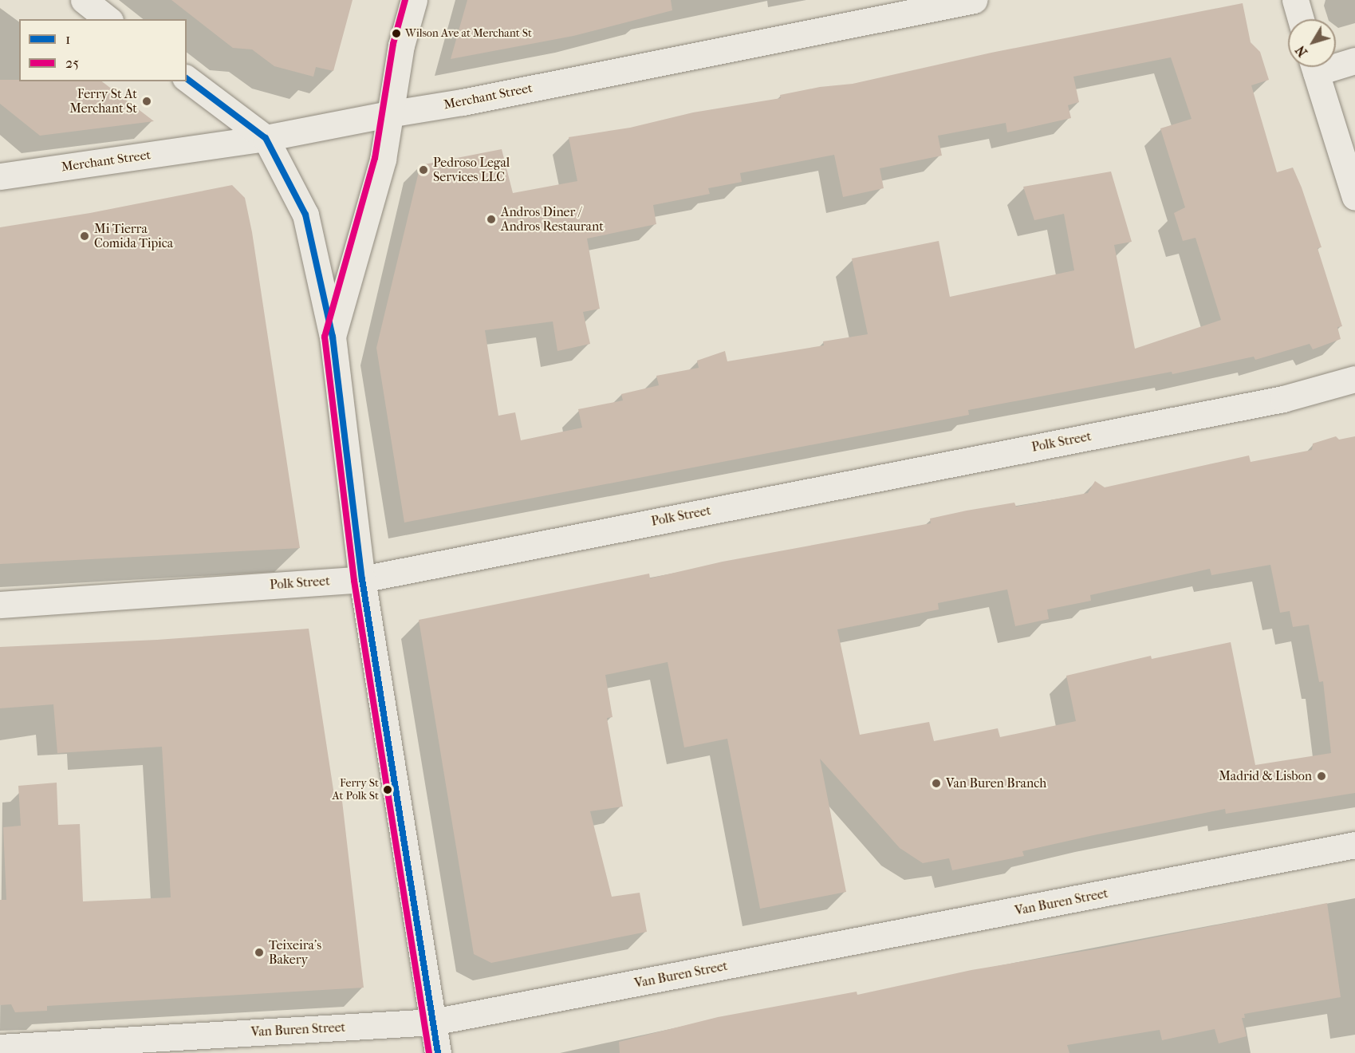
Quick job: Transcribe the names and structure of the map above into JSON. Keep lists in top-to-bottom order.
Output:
{
  "streets": {
    "street": ["Merchant Street", "Polk Street", "Van Buren Street"]
  },
  "places": [
    "Wilson Ave at Merchant St",
    "Ferry St At Merchant St",
    "Pedroso Legal Services LLC",
    "Andros Diner / Andros Restaurant",
    "Mi Tierra Comida Tipica",
    "Madrid & Lisbon",
    "Van Buren Branch",
    "Ferry St At Polk St",
    "Teixeira's Bakery"
  ],
  "lines": ["transit line 25", "transit line 1"],
  "legend": ["1", "25"],
  "north": "bottom left"
}
